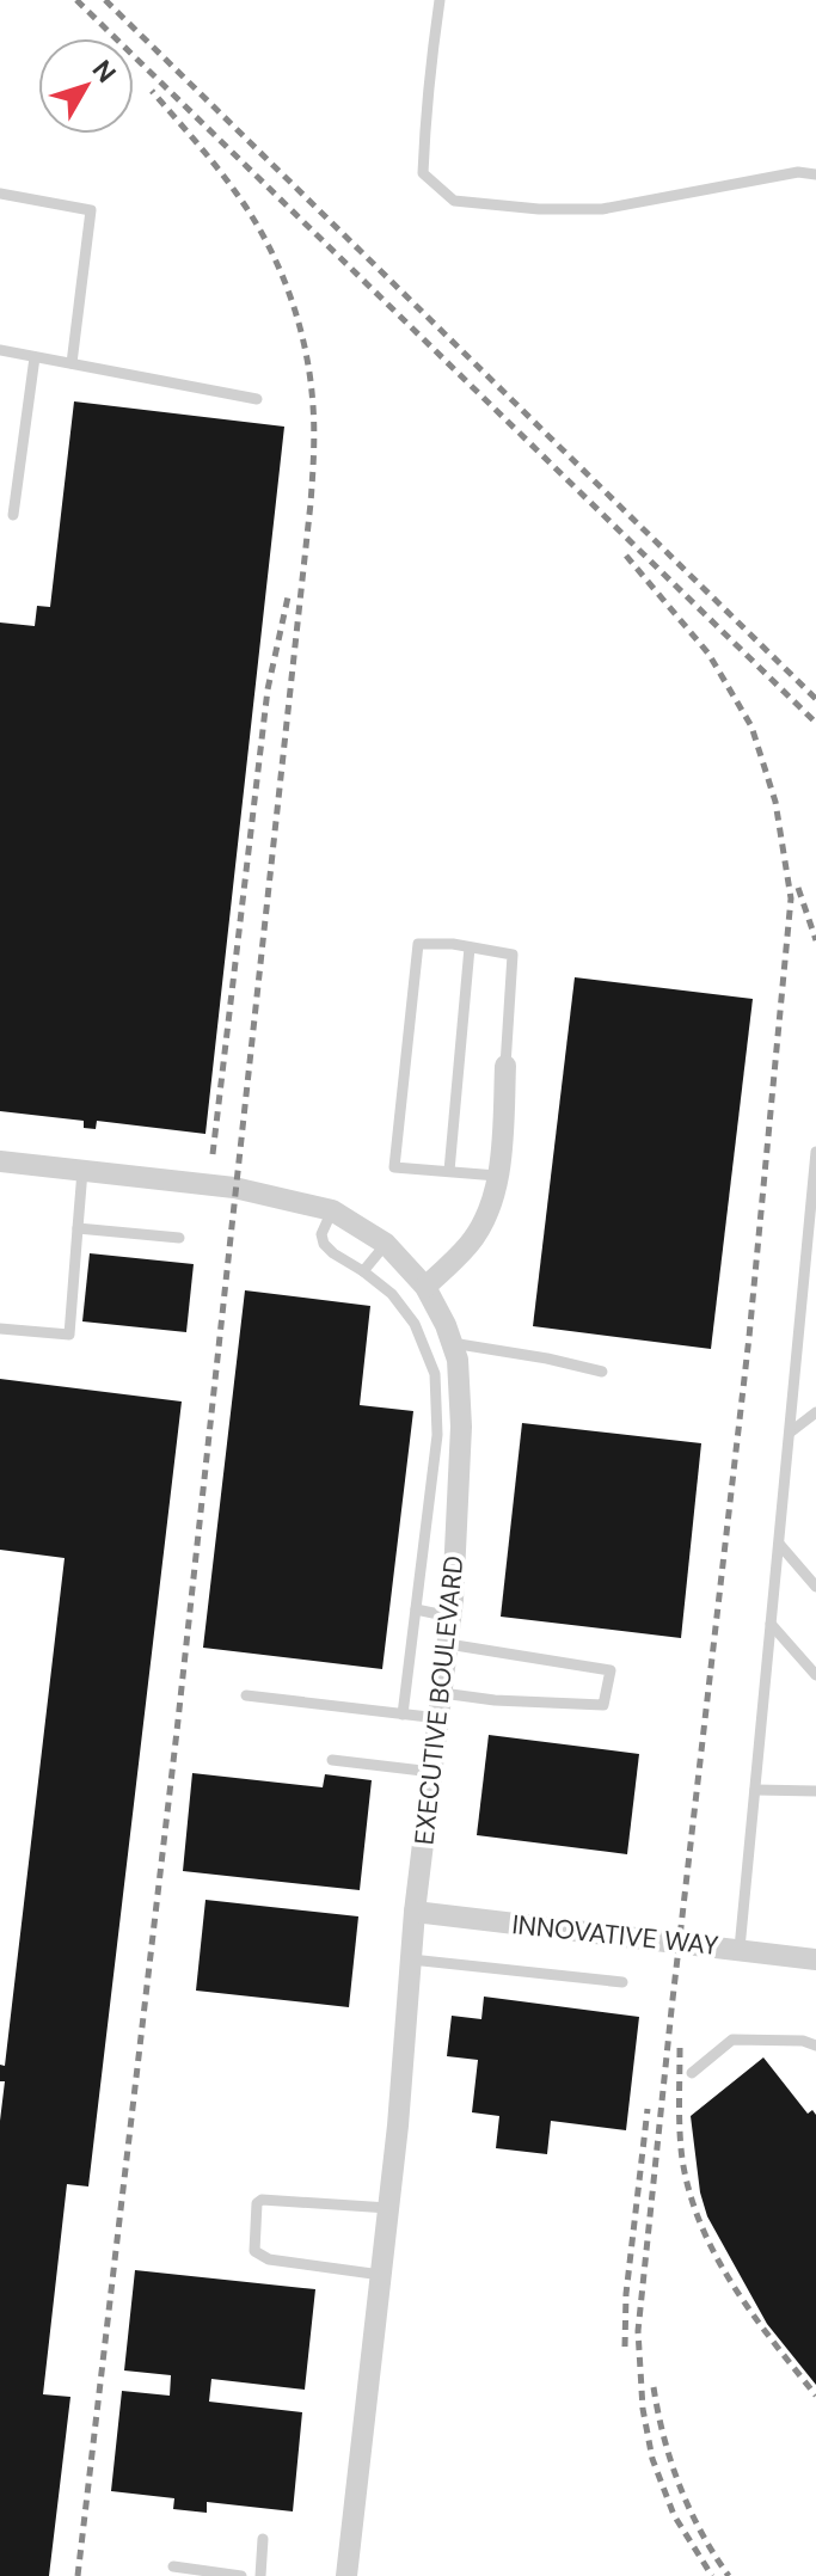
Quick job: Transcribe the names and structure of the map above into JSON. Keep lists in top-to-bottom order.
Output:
{
  "streets": {
    "street": ["EXECUTIVE BOULEVARD", "INNOVATIVE WAY"]
  },
  "crossings": [
    ["EXECUTIVE BOULEVARD", "INNOVATIVE WAY"]
  ],
  "north": "top right"
}
